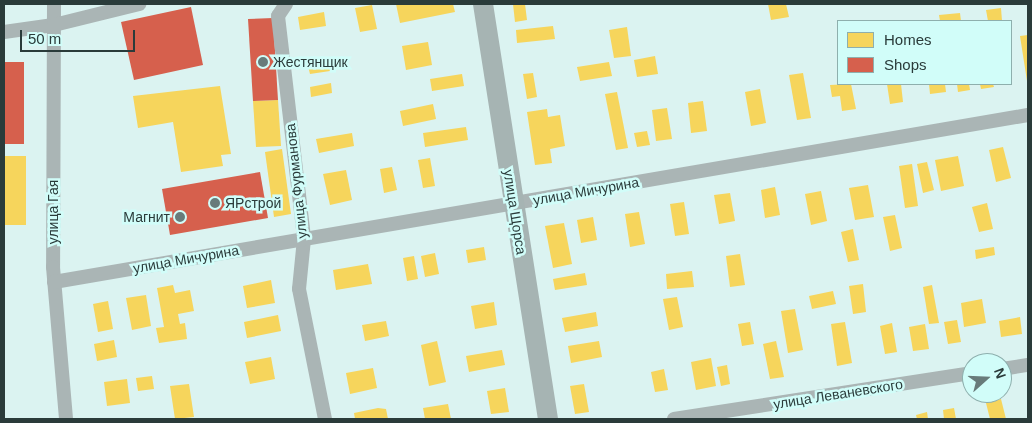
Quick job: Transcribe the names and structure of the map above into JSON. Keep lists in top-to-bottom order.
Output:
{
  "streets": {
    "main road": ["улица Щорса"],
    "street": [
      "улица Фурманова",
      "улица Мичурина",
      "улица Гая",
      "улица Леваневского"
    ]
  },
  "crossings": [
    ["улица Фурманова", "улица Мичурина"],
    ["улица Мичурина", "улица Гая"],
    ["улица Мичурина", "улица Щорса"]
  ],
  "places": ["Жестянщик", "ЯРстрой", "Магнит"],
  "legend": ["Homes", "Shops"],
  "scale_bar": "50 m",
  "north": "right"
}
